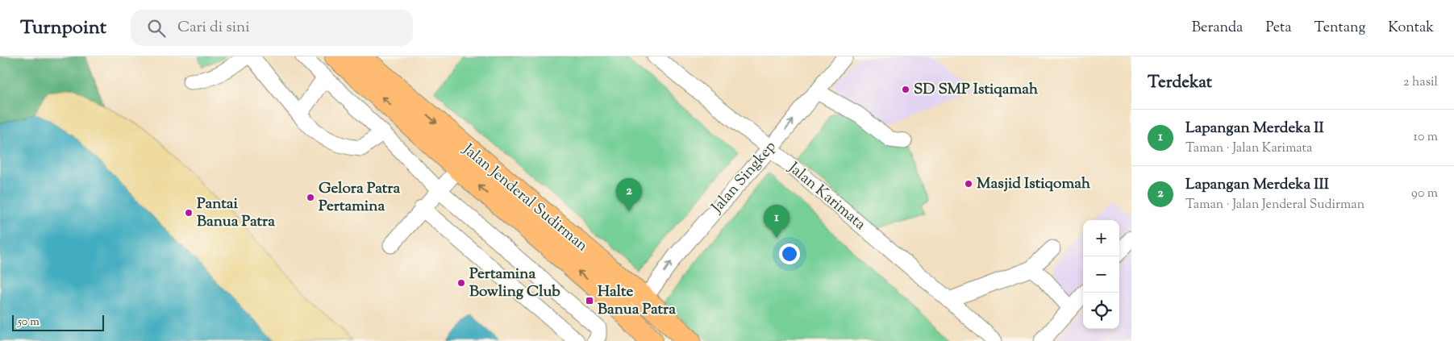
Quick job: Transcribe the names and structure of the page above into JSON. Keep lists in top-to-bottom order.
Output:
{
  "streets": {
    "highway": ["Jalan Jenderal Sudirman"],
    "street": ["Jalan Singkep", "Jalan Karimata"]
  },
  "crossings": [
    ["Jalan Singkep", "Jalan Karimata"],
    ["Jalan Singkep", "Jalan Jenderal Sudirman"]
  ],
  "one_way": ["Jalan Singkep"],
  "places": {
    "other": [
      "SD SMP Istiqamah",
      "Masjid Istiqomah",
      "Gelora Patra Pertamina",
      "Pantai Banua Patra",
      "Pertamina Bowling Club"
    ],
    "transit": ["Halte Banua Patra"]
  },
  "scale_bar": "50 m",
  "page": {
    "header": "Turnpoint",
    "search": "Cari di sini",
    "nav": [
      "Beranda",
      "Peta",
      "Tentang",
      "Kontak"
    ],
    "heading": ["Terdekat", "2 hasil"],
    "list": [
      {
        "mark": "1",
        "name": "Lapangan Merdeka II",
        "note": "Taman · Jalan Karimata",
        "value": "10 m"
      },
      {
        "mark": "2",
        "name": "Lapangan Merdeka III",
        "note": "Taman · Jalan Jenderal Sudirman",
        "value": "90 m"
      }
    ],
    "pins": ["2", "1"],
    "map_buttons": ["+", "−"],
    "scale": "50 m"
  }
}
